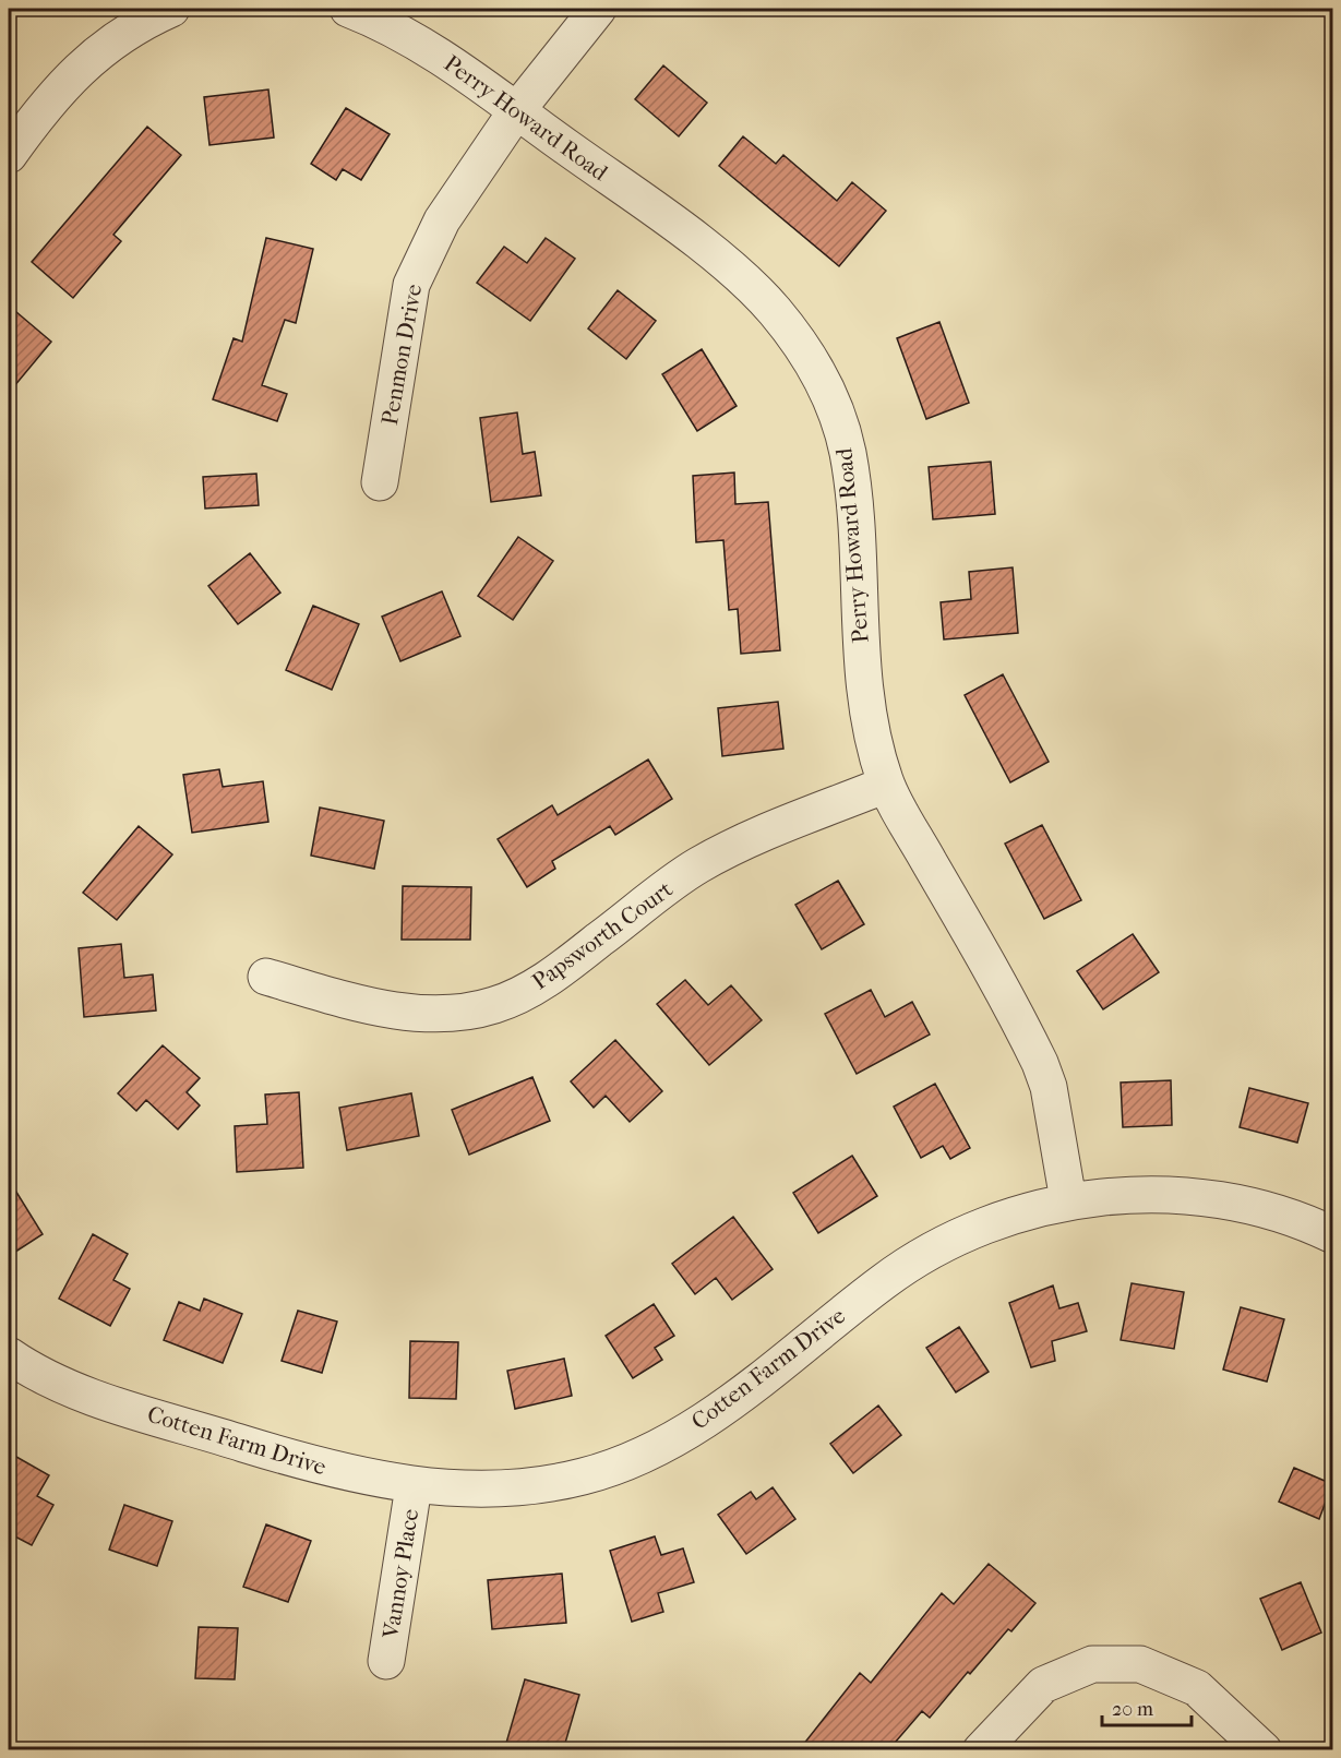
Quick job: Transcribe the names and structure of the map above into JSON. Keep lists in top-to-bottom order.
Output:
{
  "streets": {
    "street": [
      "Perry Howard Road",
      "Penmon Drive",
      "Papsworth Court",
      "Cotten Farm Drive",
      "Vannoy Place"
    ]
  },
  "crossings": [
    ["Perry Howard Road", "Penmon Drive"],
    ["Perry Howard Road", "Papsworth Court"],
    ["Perry Howard Road", "Cotten Farm Drive"],
    ["Cotten Farm Drive", "Vannoy Place"]
  ],
  "scale_bar": "20 m"
}
